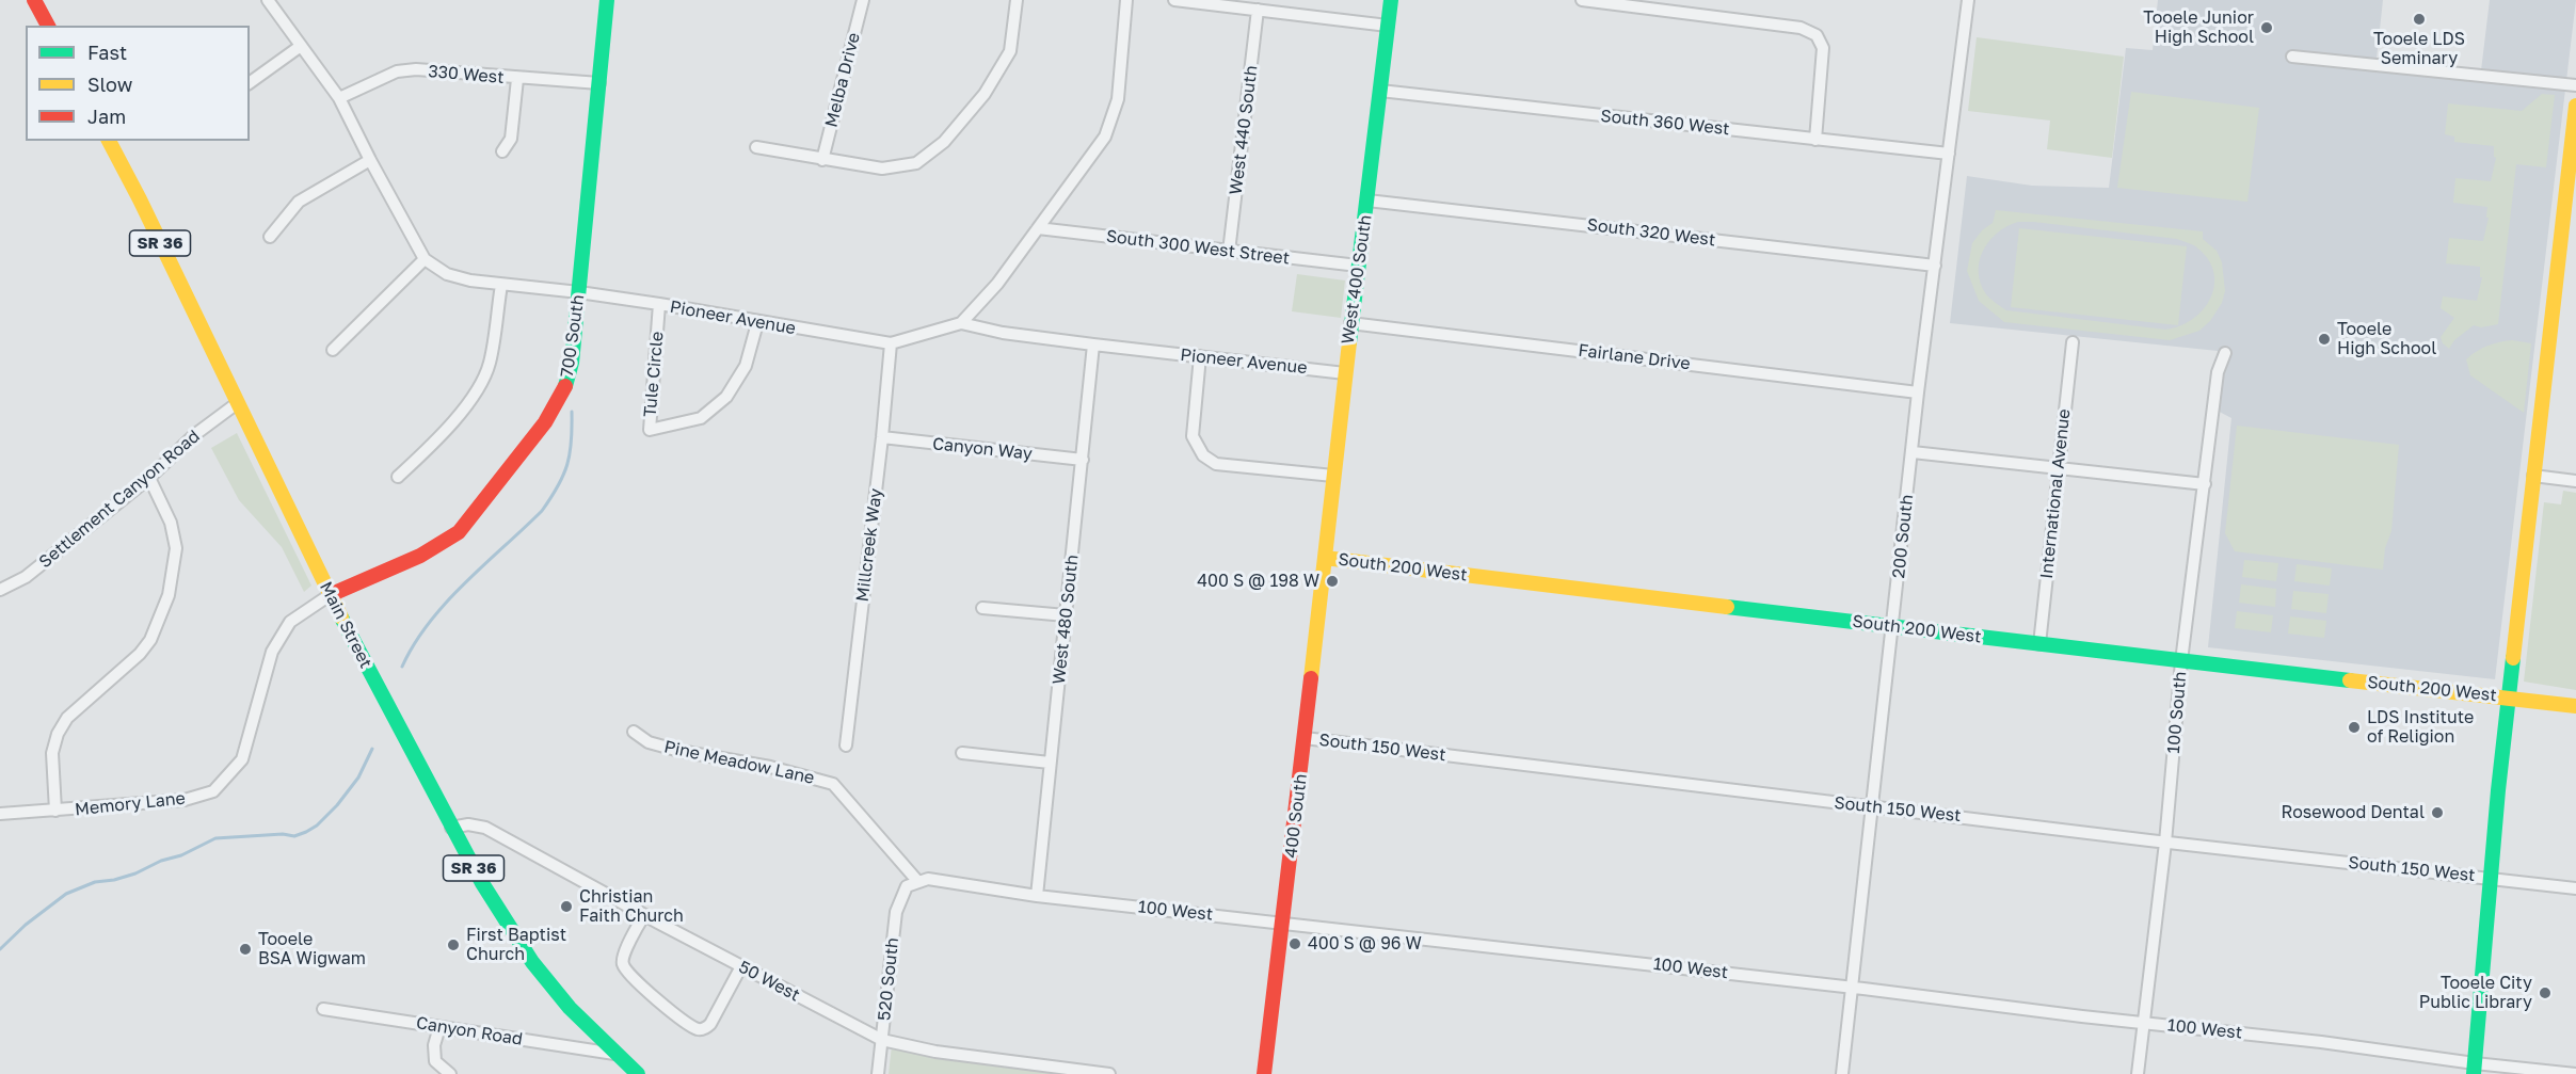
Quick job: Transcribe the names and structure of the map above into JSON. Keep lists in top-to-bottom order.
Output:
{
  "streets": {
    "main road": [
      "SR 36",
      "West 400 South",
      "700 South",
      "South 200 West",
      "Main Street",
      "400 South"
    ],
    "street": [
      "330 West",
      "Melba Drive",
      "South 360 West",
      "West 440 South",
      "South 320 West",
      "South 300 West Street",
      "Pioneer Avenue",
      "Fairlane Drive",
      "Tule Circle",
      "Canyon Way",
      "International Avenue",
      "Settlement Canyon Road",
      "200 South",
      "Millcreek Way",
      "West 480 South",
      "100 South",
      "South 150 West",
      "Pine Meadow Lane",
      "Memory Lane",
      "100 West",
      "520 South",
      "50 West",
      "Canyon Road"
    ]
  },
  "crossings": [
    ["330 West", "700 South"],
    ["South 360 West", "West 400 South"],
    ["South 360 West", "200 South"],
    ["West 440 South", "South 300 West Street"],
    ["South 320 West", "West 400 South"],
    ["South 320 West", "200 South"],
    ["South 300 West Street", "West 400 South"],
    ["West 400 South", "Pioneer Avenue"],
    ["West 400 South", "Fairlane Drive"],
    ["West 400 South", "South 200 West"],
    ["West 400 South", "400 South"],
    ["Pioneer Avenue", "700 South"],
    ["Pioneer Avenue", "Tule Circle"],
    ["Pioneer Avenue", "Millcreek Way"],
    ["Pioneer Avenue", "West 480 South"],
    ["700 South", "Main Street"],
    ["700 South", "Memory Lane"],
    ["Fairlane Drive", "200 South"],
    ["Canyon Way", "Millcreek Way"],
    ["Canyon Way", "West 480 South"],
    ["International Avenue", "South 200 West"],
    ["Settlement Canyon Road", "Main Street"],
    ["200 South", "South 200 West"],
    ["200 South", "South 150 West"],
    ["200 South", "100 West"],
    ["South 200 West", "100 South"],
    ["South 200 West", "400 South"],
    ["West 480 South", "100 West"],
    ["Main Street", "Memory Lane"],
    ["Main Street", "50 West"],
    ["Main Street", "Canyon Road"],
    ["100 South", "South 150 West"],
    ["100 South", "100 West"],
    ["South 150 West", "400 South"],
    ["Pine Meadow Lane", "100 West"],
    ["Pine Meadow Lane", "520 South"],
    ["400 South", "100 West"],
    ["100 West", "520 South"],
    ["520 South", "50 West"]
  ],
  "places": [
    "Tooele LDS Seminary",
    "Tooele Junior High School",
    "Tooele High School",
    "400 S @ 198 W",
    "LDS Institute of Religion",
    "Rosewood Dental",
    "Christian Faith Church",
    "400 S @ 96 W",
    "First Baptist Church",
    "Tooele BSA Wigwam",
    "Tooele City Public Library"
  ],
  "legend": ["Fast", "Slow", "Jam"]
}
